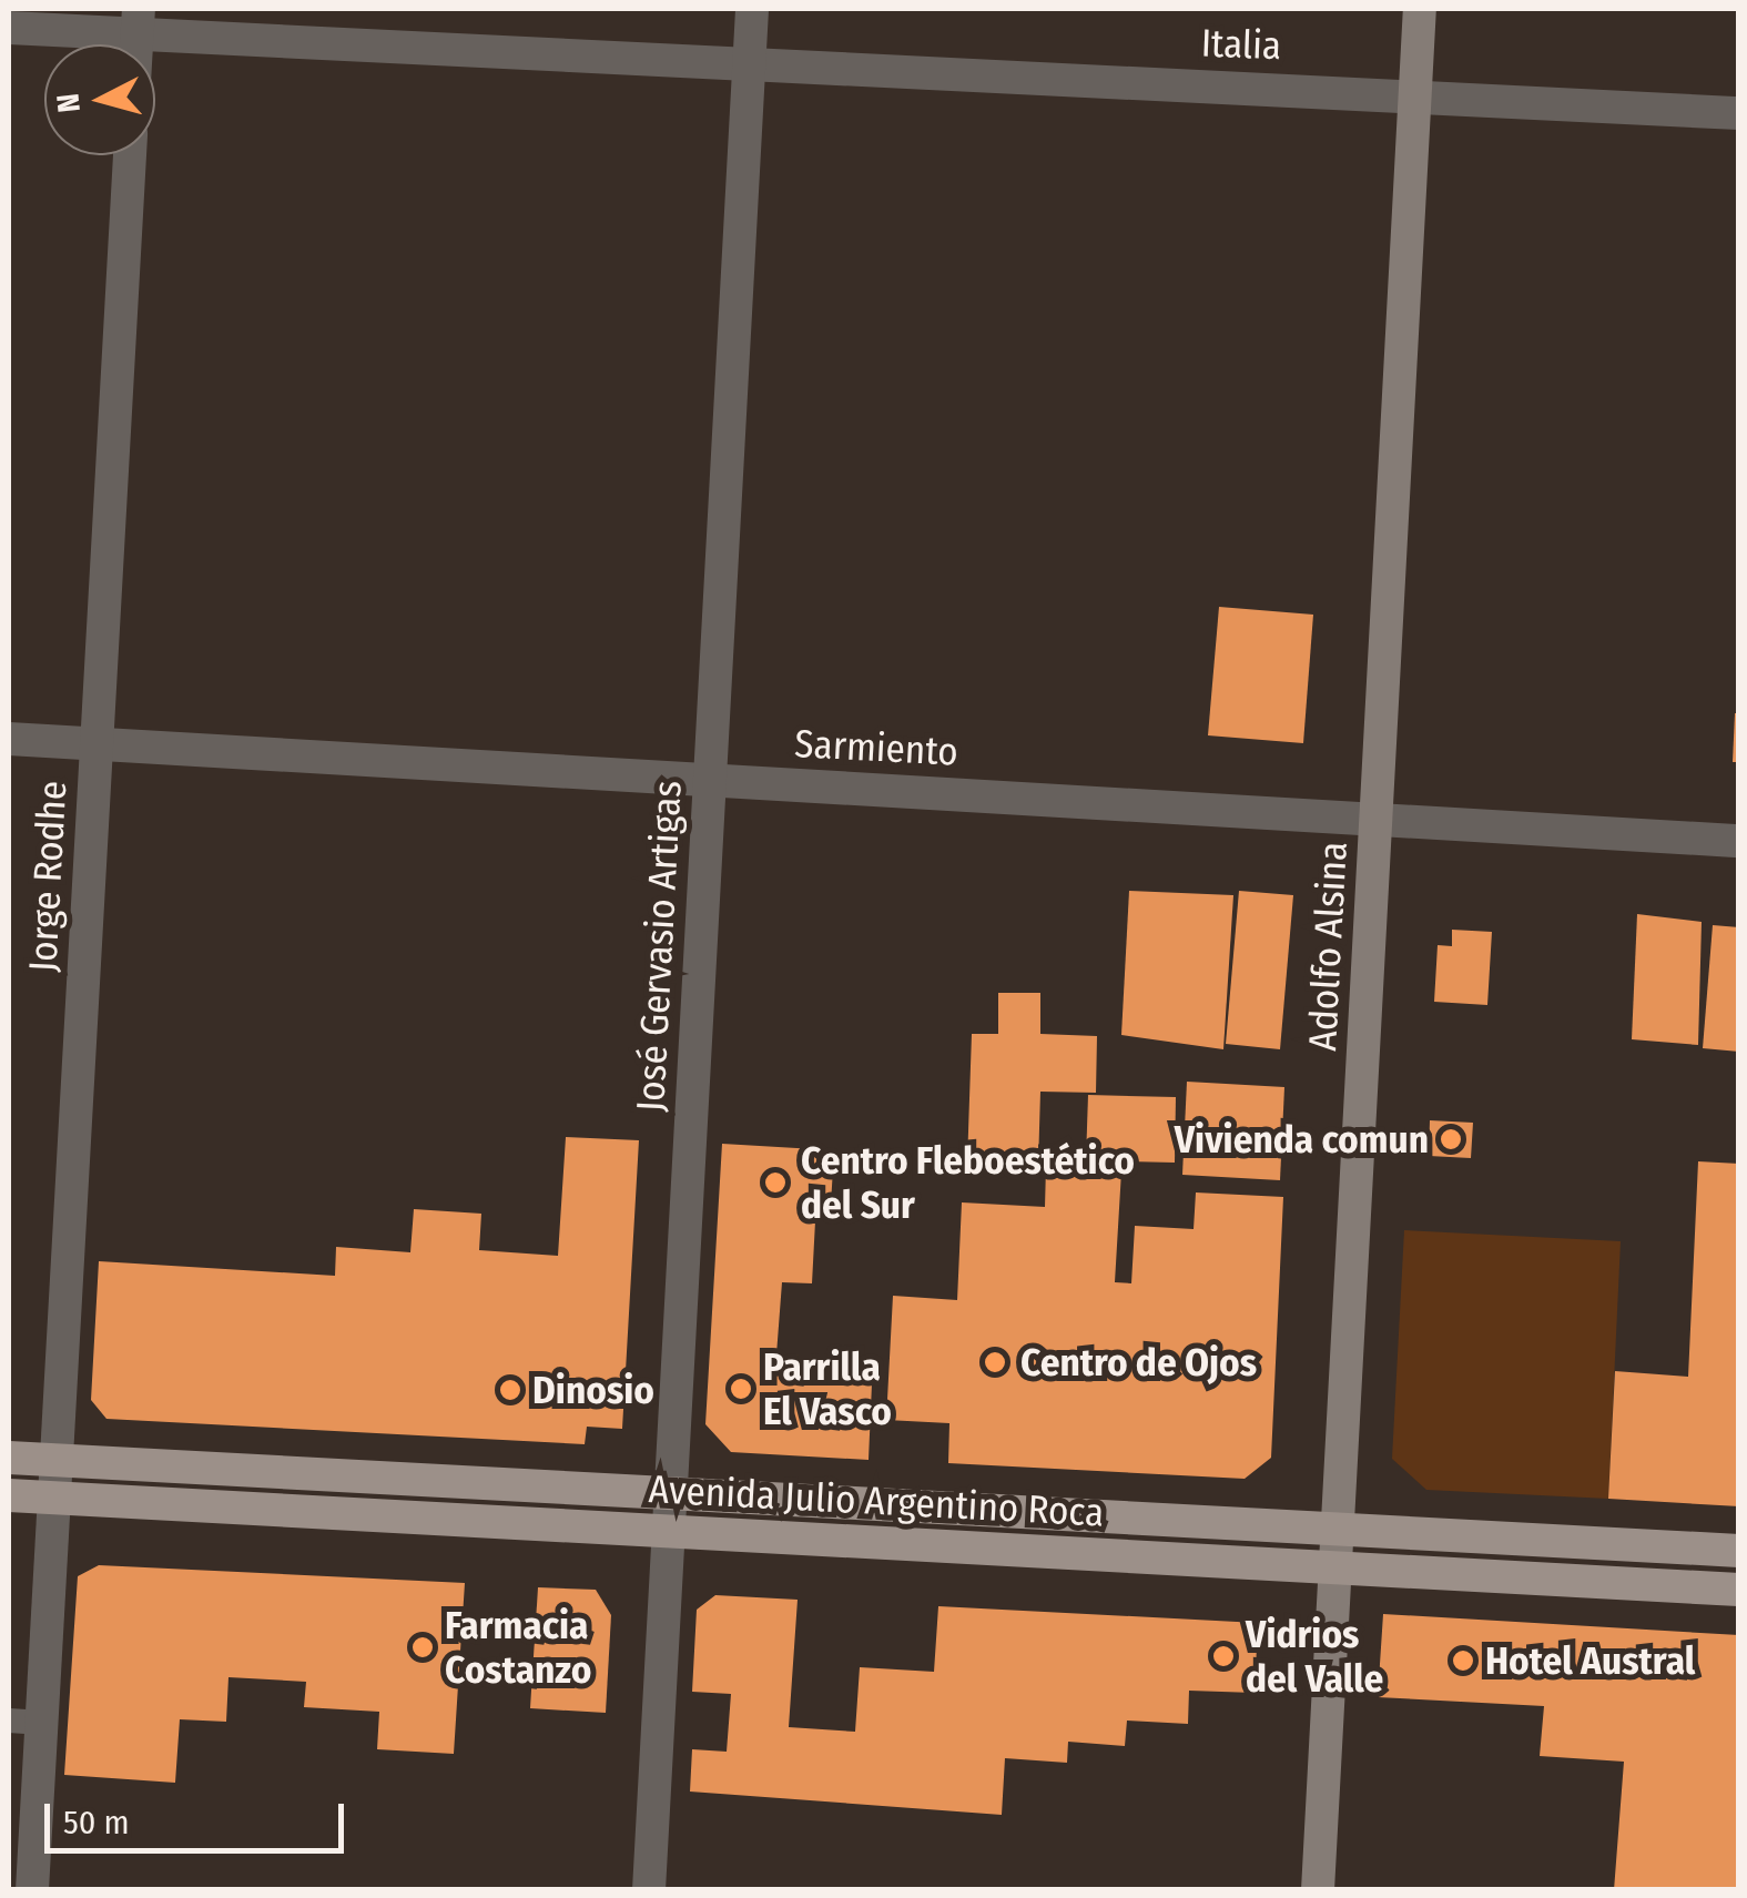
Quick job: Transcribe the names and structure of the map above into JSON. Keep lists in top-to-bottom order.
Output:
{
  "streets": {
    "main road": ["Adolfo Alsina", "Avenida Julio Argentino Roca"],
    "street": [
      "Italia",
      "Sarmiento",
      "Jorge Rodhe",
      "José Gervasio Artigas"
    ]
  },
  "crossings": [
    ["Italia", "José Gervasio Artigas"],
    ["Italia", "Adolfo Alsina"],
    ["Sarmiento", "Jorge Rodhe"],
    ["Sarmiento", "José Gervasio Artigas"],
    ["Sarmiento", "Adolfo Alsina"],
    ["Jorge Rodhe", "Avenida Julio Argentino Roca"],
    ["José Gervasio Artigas", "Avenida Julio Argentino Roca"],
    ["Adolfo Alsina", "Avenida Julio Argentino Roca"]
  ],
  "places": [
    "Vivienda comun",
    "Centro Fleboestético del Sur",
    "Centro de Ojos",
    "Parrilla El Vasco",
    "Dinosio",
    "Farmacia Costanzo",
    "Vidrios del Valle",
    "Hotel Austral"
  ],
  "scale_bar": "50 m",
  "north": "left"
}
